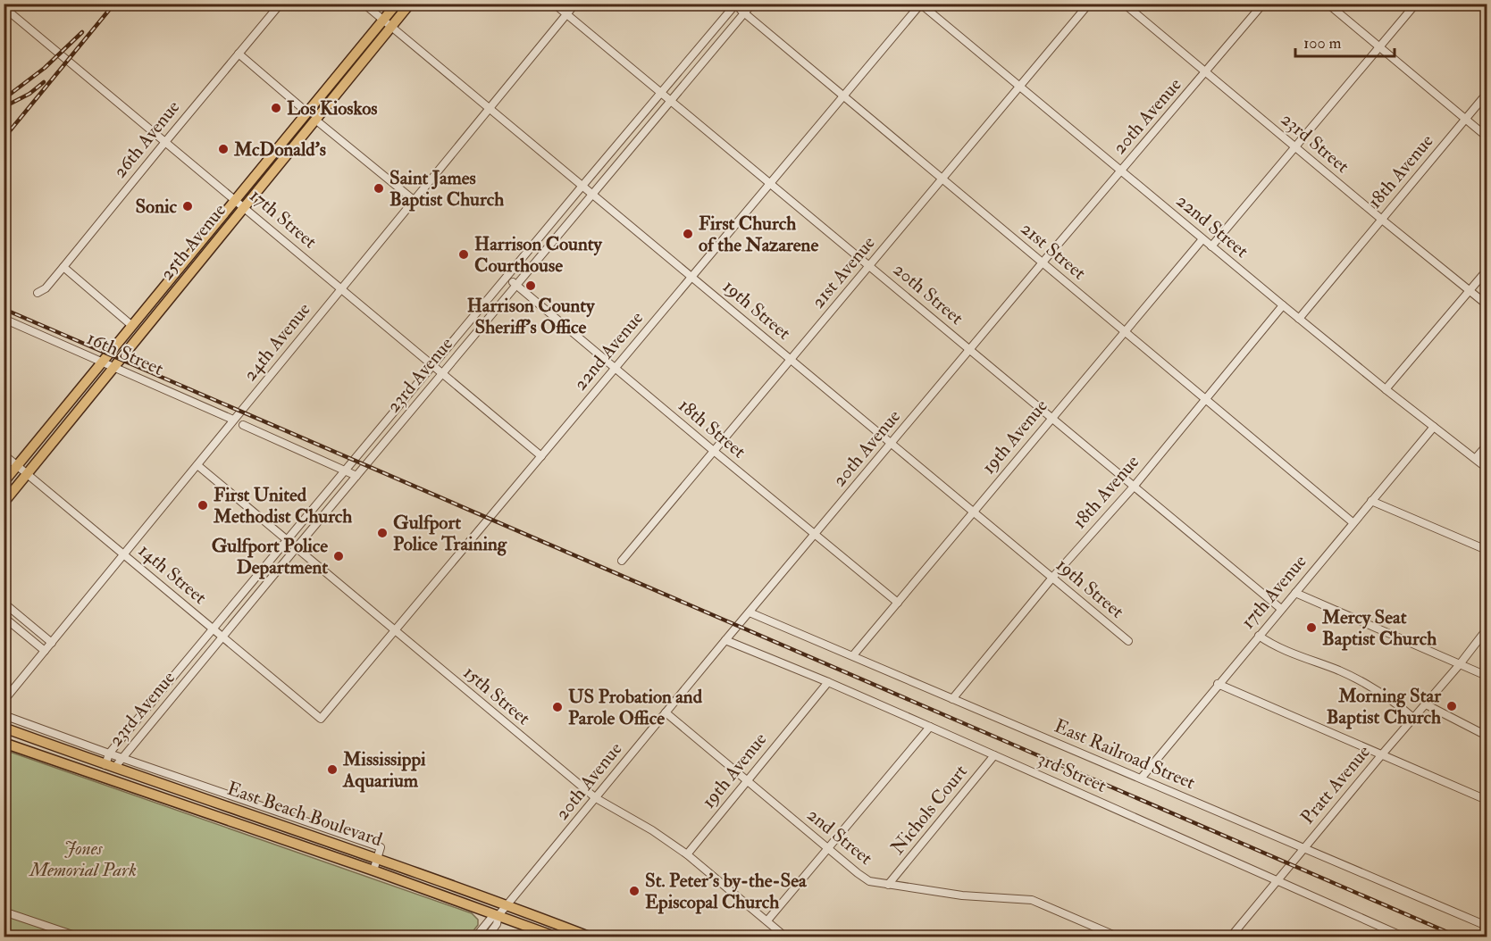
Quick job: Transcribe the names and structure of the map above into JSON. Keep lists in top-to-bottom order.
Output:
{
  "streets": {
    "main road": ["25th Avenue", "East Beach Boulevard"],
    "street": [
      "20th Avenue",
      "26th Avenue",
      "23rd Street",
      "18th Avenue",
      "17th Street",
      "22nd Street",
      "21st Street",
      "21st Avenue",
      "20th Street",
      "19th Street",
      "24th Avenue",
      "22nd Avenue",
      "16th Street",
      "23rd Avenue",
      "18th Street",
      "19th Avenue",
      "14th Street",
      "17th Avenue",
      "15th Street",
      "East Railroad Street",
      "3rd Street",
      "Pratt Avenue",
      "Nichols Court",
      "2nd Street"
    ]
  },
  "crossings": [
    ["20th Avenue", "23rd Street"],
    ["20th Avenue", "22nd Street"],
    ["20th Avenue", "21st Street"],
    ["20th Avenue", "20th Street"],
    ["20th Avenue", "19th Street"],
    ["20th Avenue", "18th Street"],
    ["20th Avenue", "15th Street"],
    ["20th Avenue", "East Railroad Street"],
    ["20th Avenue", "3rd Street"],
    ["20th Avenue", "East Beach Boulevard"],
    ["20th Avenue", "2nd Street"],
    ["26th Avenue", "17th Street"],
    ["26th Avenue", "16th Street"],
    ["23rd Street", "18th Avenue"],
    ["18th Avenue", "22nd Street"],
    ["18th Avenue", "21st Street"],
    ["18th Avenue", "20th Street"],
    ["18th Avenue", "19th Street"],
    ["18th Avenue", "East Railroad Street"],
    ["17th Street", "25th Avenue"],
    ["17th Street", "24th Avenue"],
    ["17th Street", "22nd Avenue"],
    ["17th Street", "23rd Avenue"],
    ["22nd Street", "21st Avenue"],
    ["22nd Street", "22nd Avenue"],
    ["22nd Street", "19th Avenue"],
    ["22nd Street", "17th Avenue"],
    ["25th Avenue", "19th Street"],
    ["25th Avenue", "16th Street"],
    ["25th Avenue", "14th Street"],
    ["21st Street", "21st Avenue"],
    ["21st Street", "22nd Avenue"],
    ["21st Street", "23rd Avenue"],
    ["21st Street", "19th Avenue"],
    ["21st Street", "17th Avenue"],
    ["21st Avenue", "20th Street"],
    ["21st Avenue", "19th Street"],
    ["21st Avenue", "18th Street"],
    ["20th Street", "24th Avenue"],
    ["20th Street", "22nd Avenue"],
    ["20th Street", "23rd Avenue"],
    ["20th Street", "19th Avenue"],
    ["20th Street", "17th Avenue"],
    ["19th Street", "24th Avenue"],
    ["19th Street", "22nd Avenue"],
    ["19th Street", "23rd Avenue"],
    ["19th Street", "19th Avenue"],
    ["24th Avenue", "16th Street"],
    ["24th Avenue", "14th Street"],
    ["24th Avenue", "15th Street"],
    ["22nd Avenue", "18th Street"],
    ["22nd Avenue", "14th Street"],
    ["22nd Avenue", "15th Street"],
    ["23rd Avenue", "18th Street"],
    ["23rd Avenue", "14th Street"],
    ["23rd Avenue", "15th Street"],
    ["23rd Avenue", "East Beach Boulevard"],
    ["18th Street", "19th Avenue"],
    ["19th Avenue", "15th Street"],
    ["19th Avenue", "East Railroad Street"],
    ["19th Avenue", "3rd Street"],
    ["19th Avenue", "2nd Street"],
    ["17th Avenue", "East Railroad Street"],
    ["East Railroad Street", "Pratt Avenue"],
    ["3rd Street", "Pratt Avenue"],
    ["3rd Street", "Nichols Court"],
    ["Nichols Court", "2nd Street"]
  ],
  "parks": ["Jones Memorial Park"],
  "places": [
    "Los Kioskos",
    "McDonald's",
    "Saint James Baptist Church",
    "Sonic",
    "First Church of the Nazarene",
    "Harrison County Courthouse",
    "Harrison County Sheriff's Office",
    "First United Methodist Church",
    "Gulfport Police Training",
    "Gulfport Police Department",
    "Mercy Seat Baptist Church",
    "Morning Star Baptist Church",
    "US Probation and Parole Office",
    "Mississippi Aquarium",
    "St. Peter's by-the-Sea Episcopal Church"
  ],
  "scale_bar": "100 m"
}
